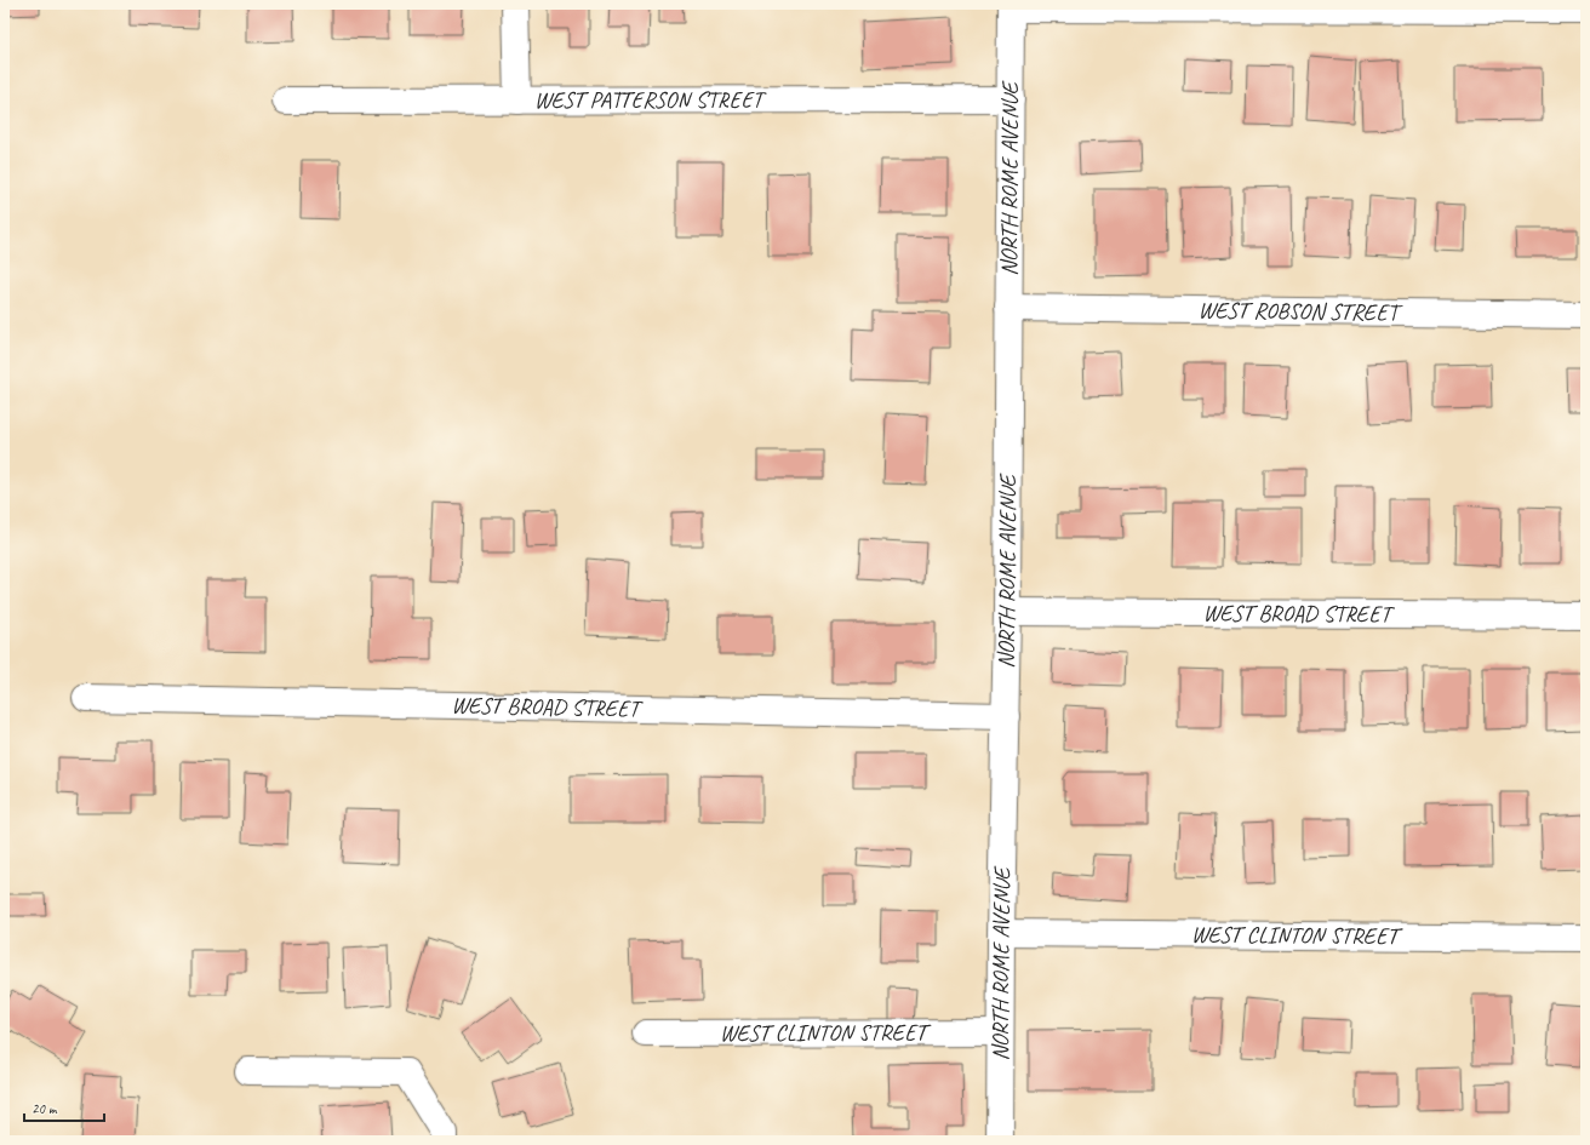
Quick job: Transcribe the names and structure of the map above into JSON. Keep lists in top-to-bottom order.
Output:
{
  "streets": {
    "street": [
      "WEST PATTERSON STREET",
      "NORTH ROME AVENUE",
      "WEST ROBSON STREET",
      "WEST BROAD STREET",
      "WEST CLINTON STREET"
    ]
  },
  "crossings": [
    ["WEST PATTERSON STREET", "NORTH ROME AVENUE"],
    ["NORTH ROME AVENUE", "WEST ROBSON STREET"],
    ["NORTH ROME AVENUE", "WEST BROAD STREET"],
    ["NORTH ROME AVENUE", "WEST CLINTON STREET"]
  ],
  "scale_bar": "20 m"
}
